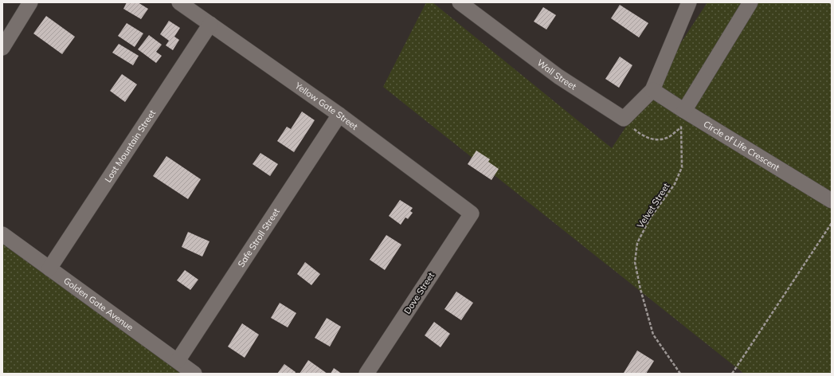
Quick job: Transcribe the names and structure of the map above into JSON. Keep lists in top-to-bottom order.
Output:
{
  "streets": {
    "street": [
      "Wall Street",
      "Yellow Gate Street",
      "Lost Mountain Street",
      "Circle of Life Crescent",
      "Safe Stroll Street",
      "Dove Street",
      "Golden Gate Avenue"
    ],
    "path": ["Velvet Street"]
  },
  "crossings": [
    ["Yellow Gate Street", "Lost Mountain Street"],
    ["Yellow Gate Street", "Safe Stroll Street"],
    ["Yellow Gate Street", "Dove Street"],
    ["Lost Mountain Street", "Golden Gate Avenue"],
    ["Circle of Life Crescent", "Velvet Street"],
    ["Safe Stroll Street", "Golden Gate Avenue"]
  ]
}
